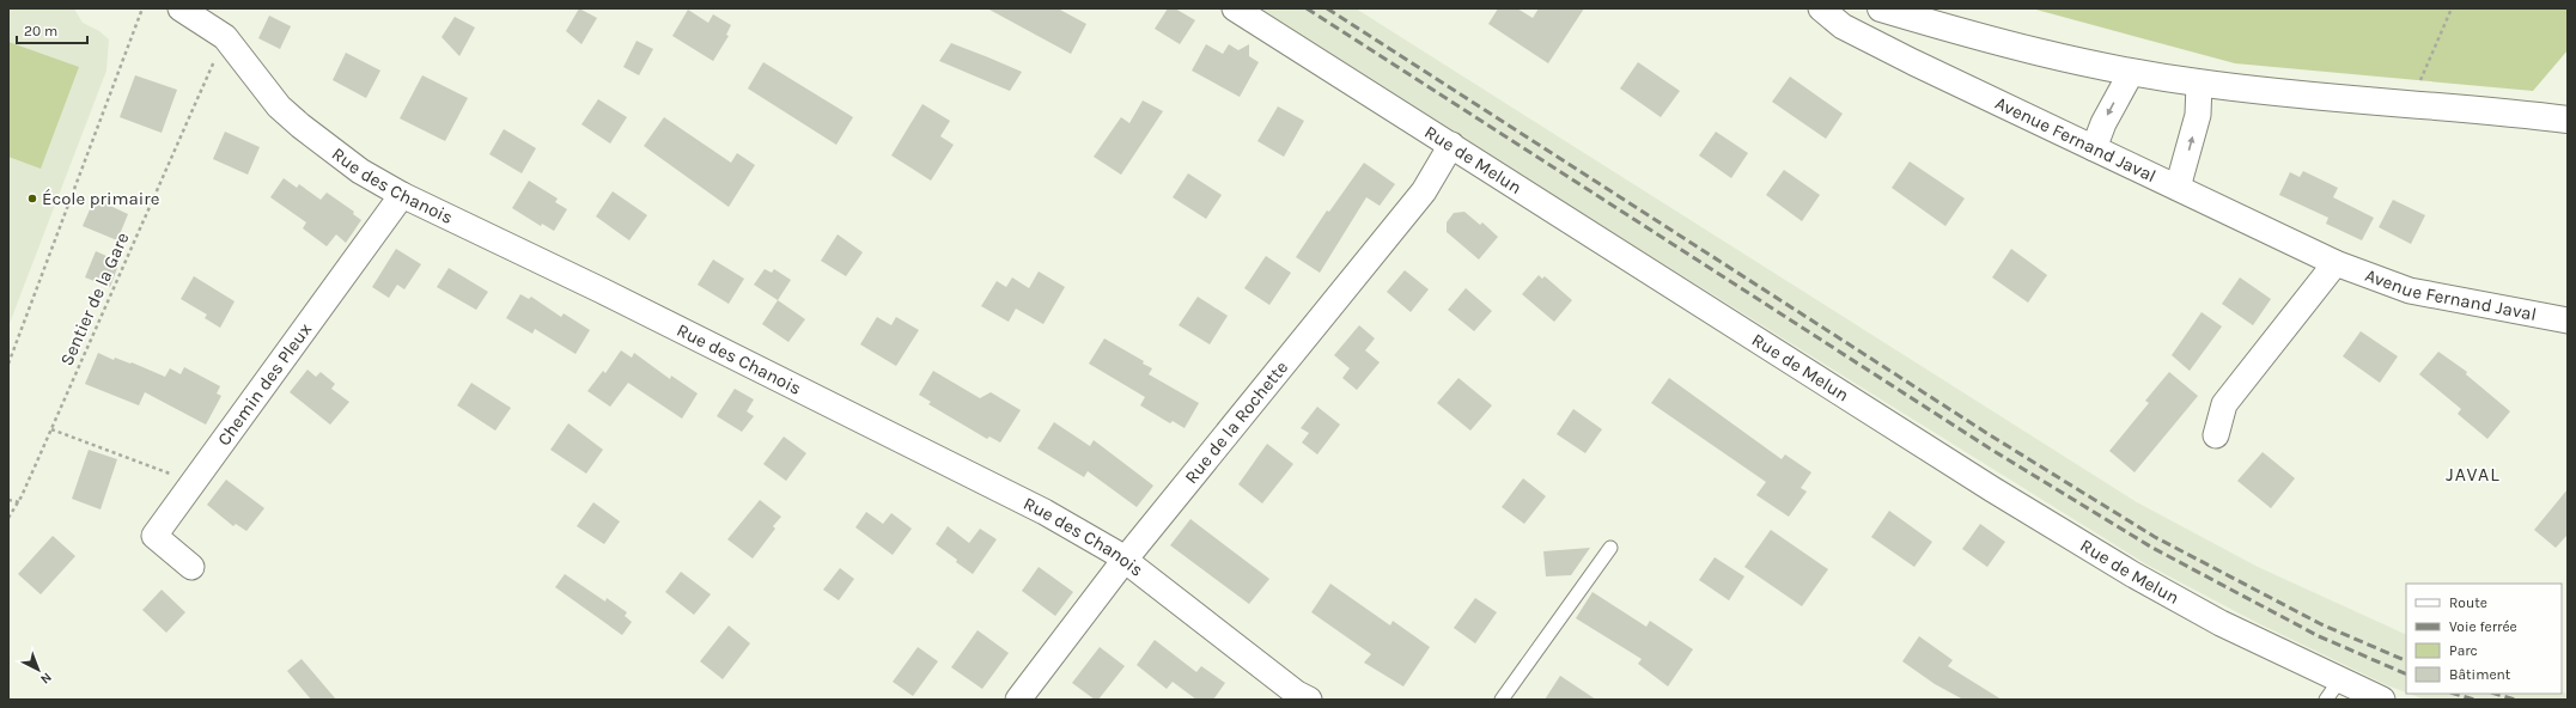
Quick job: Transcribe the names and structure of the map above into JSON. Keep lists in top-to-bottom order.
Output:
{
  "streets": {
    "street": [
      "Avenue Fernand Javal",
      "Rue de Melun",
      "Rue des Chanois",
      "Chemin des Pleux",
      "Rue de la Rochette"
    ],
    "path": ["Sentier de la Gare"]
  },
  "crossings": [
    ["Rue de Melun", "Rue de la Rochette"],
    ["Rue des Chanois", "Sentier de la Gare"],
    ["Rue des Chanois", "Chemin des Pleux"],
    ["Rue des Chanois", "Rue de la Rochette"]
  ],
  "districts": ["JAVAL"],
  "places": ["École primaire"],
  "legend": [
    "Route",
    "Voie ferrée",
    "Parc",
    "Bâtiment"
  ],
  "scale_bar": "20 m",
  "north": "bottom right"
}
